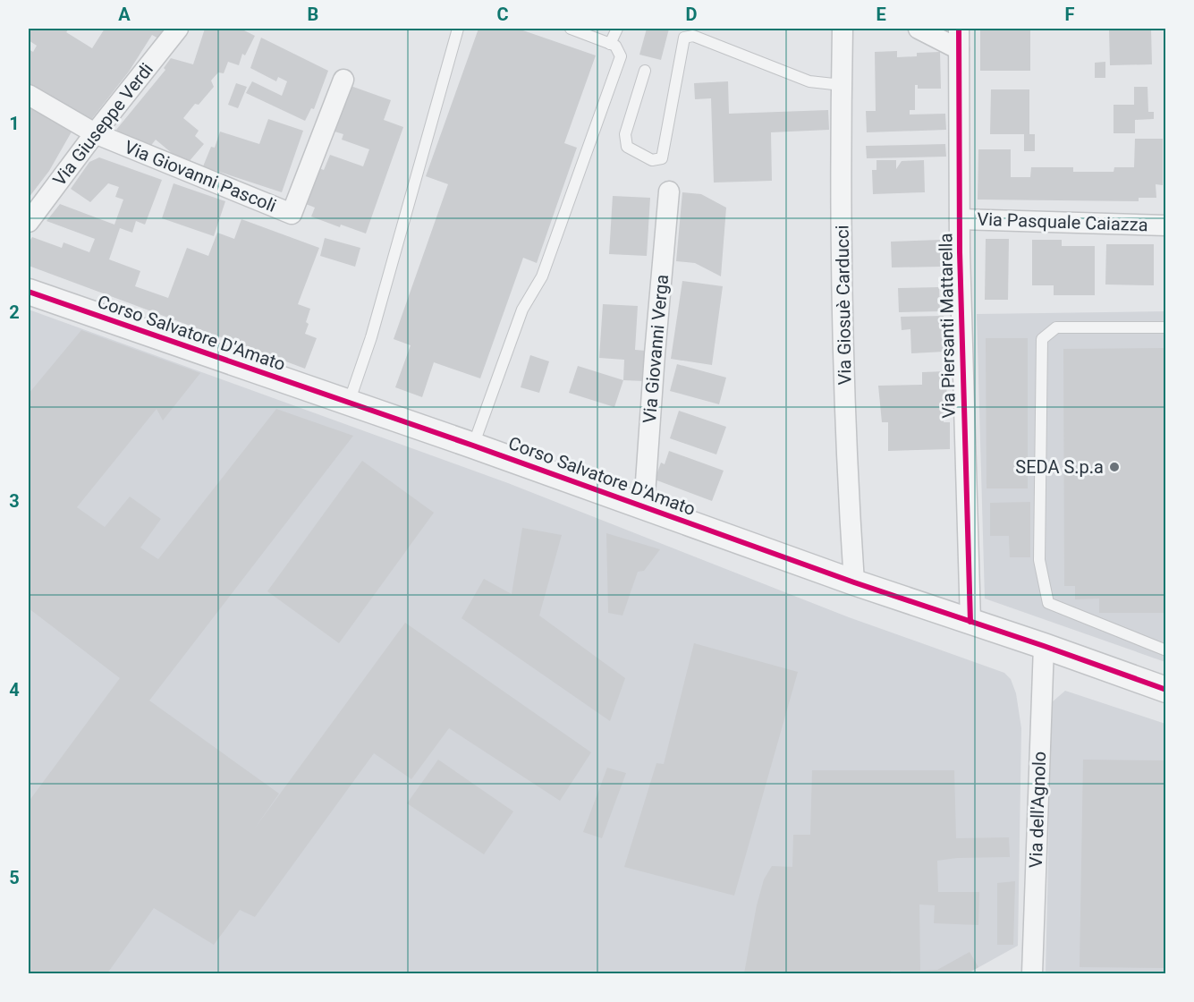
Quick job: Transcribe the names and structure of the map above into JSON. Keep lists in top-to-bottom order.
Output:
{
  "streets": {
    "street": [
      "Via Giuseppe Verdi",
      "Via Giovanni Pascoli",
      "Via Pasquale Caiazza",
      "Via Giosuè Carducci",
      "Via Piersanti Mattarella",
      "Corso Salvatore D'Amato",
      "Via Giovanni Verga",
      "Via dell'Agnolo"
    ]
  },
  "crossings": [
    ["Via Giuseppe Verdi", "Via Giovanni Pascoli"],
    ["Via Pasquale Caiazza", "Via Piersanti Mattarella"],
    ["Via Giosuè Carducci", "Corso Salvatore D'Amato"],
    ["Via Piersanti Mattarella", "Corso Salvatore D'Amato"],
    ["Corso Salvatore D'Amato", "Via Giovanni Verga"],
    ["Corso Salvatore D'Amato", "Via dell'Agnolo"]
  ],
  "places": ["SEDA S.p.a"],
  "grid": {
    "columns": [
      "A",
      "B",
      "C",
      "D",
      "E",
      "F"
    ],
    "rows": [
      "1",
      "2",
      "3",
      "4",
      "5"
    ]
  }
}
